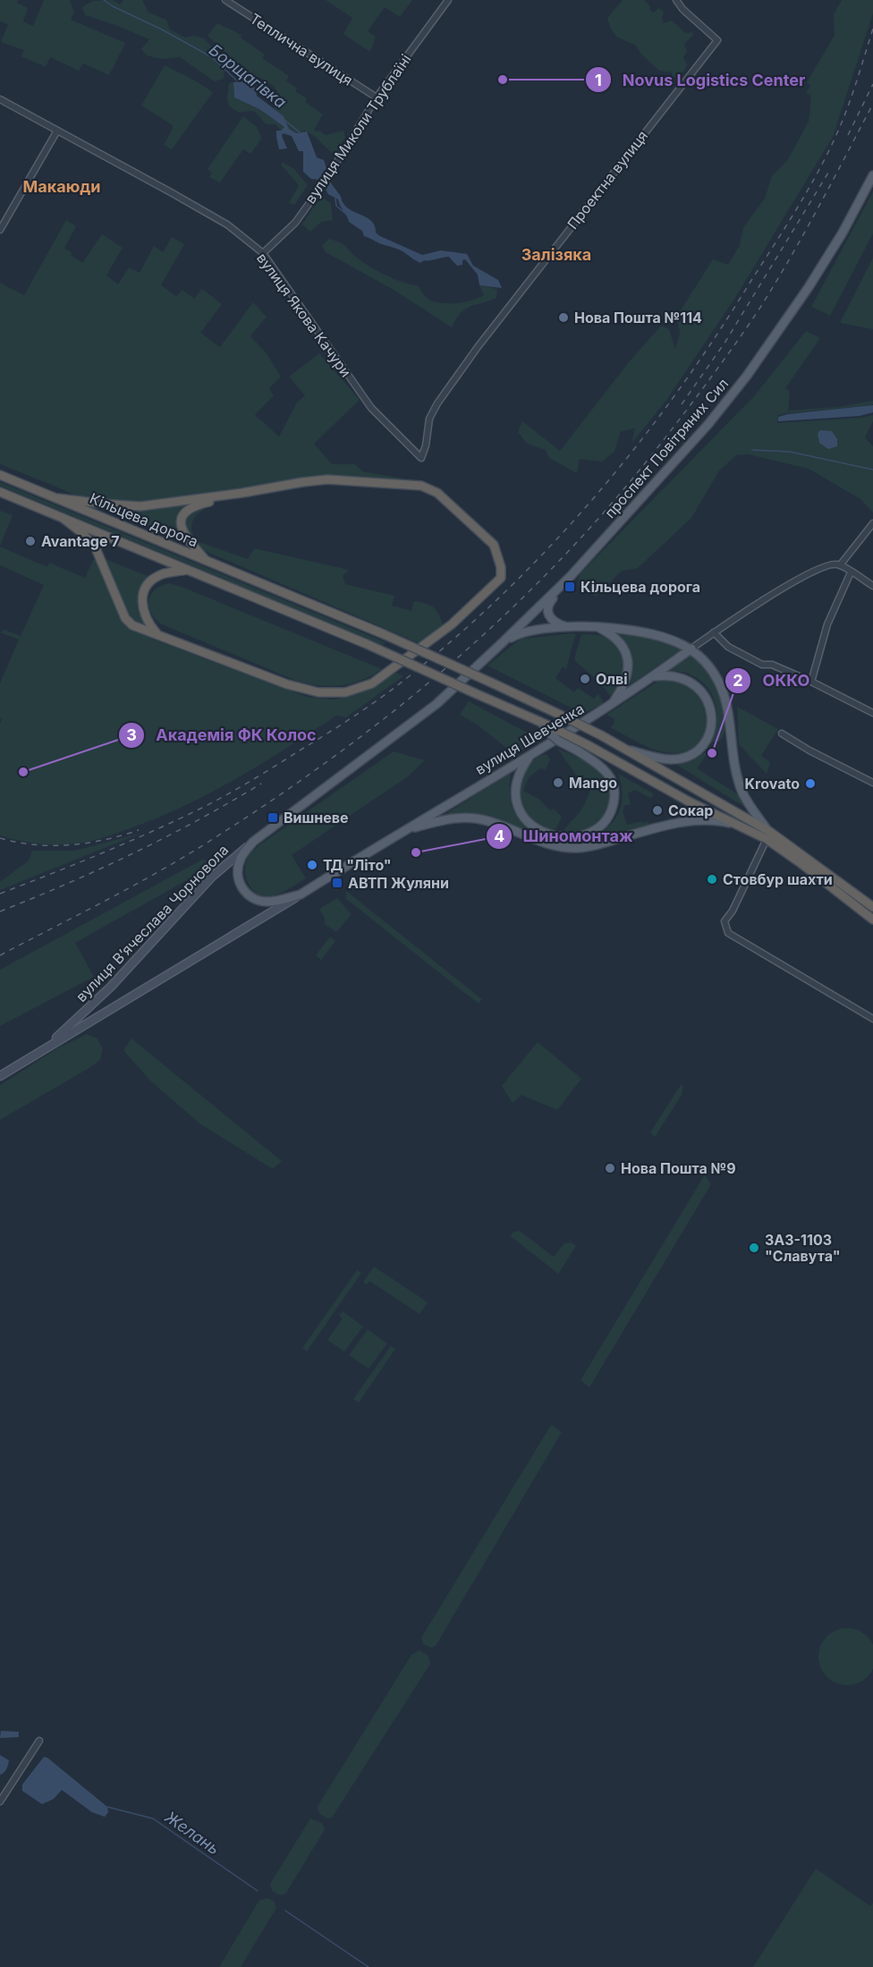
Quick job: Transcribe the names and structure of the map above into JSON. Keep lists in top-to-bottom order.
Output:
{
  "streets": {
    "highway": ["Кільцева дорога"],
    "main road": ["проспект Повітряних Сил", "вулиця Шевченка", "вулиця Вʼячеслава Чорновола"],
    "street": [
      "Теплична вулиця",
      "вулиця Миколи Трублаїні",
      "Проектна вулиця",
      "вулиця Якова Качури"
    ]
  },
  "crossings": [
    ["Теплична вулиця", "вулиця Миколи Трублаїні"],
    ["вулиця Миколи Трублаїні", "вулиця Якова Качури"],
    ["Проектна вулиця", "вулиця Якова Качури"],
    ["проспект Повітряних Сил", "вулиця Вʼячеслава Чорновола"],
    ["вулиця Шевченка", "вулиця Вʼячеслава Чорновола"]
  ],
  "districts": ["Макаюди", "Залізяка"],
  "water": ["Борщагівка", "Желань"],
  "places": {
    "other": [
      "Novus Logistics Center",
      "Нова Пошта №114",
      "Avantage 7",
      "Олві",
      "ОККО",
      "Академія ФК Колос",
      "Mango",
      "Krovato",
      "Сокар",
      "Шиномонтаж",
      "ТД \"Літо\"",
      "Стовбур шахти",
      "Нова Пошта №9",
      "ЗАЗ-1103 \"Славута\""
    ],
    "transit": ["Кільцева дорога", "Вишневе", "АВТП Жуляни"]
  }
}
